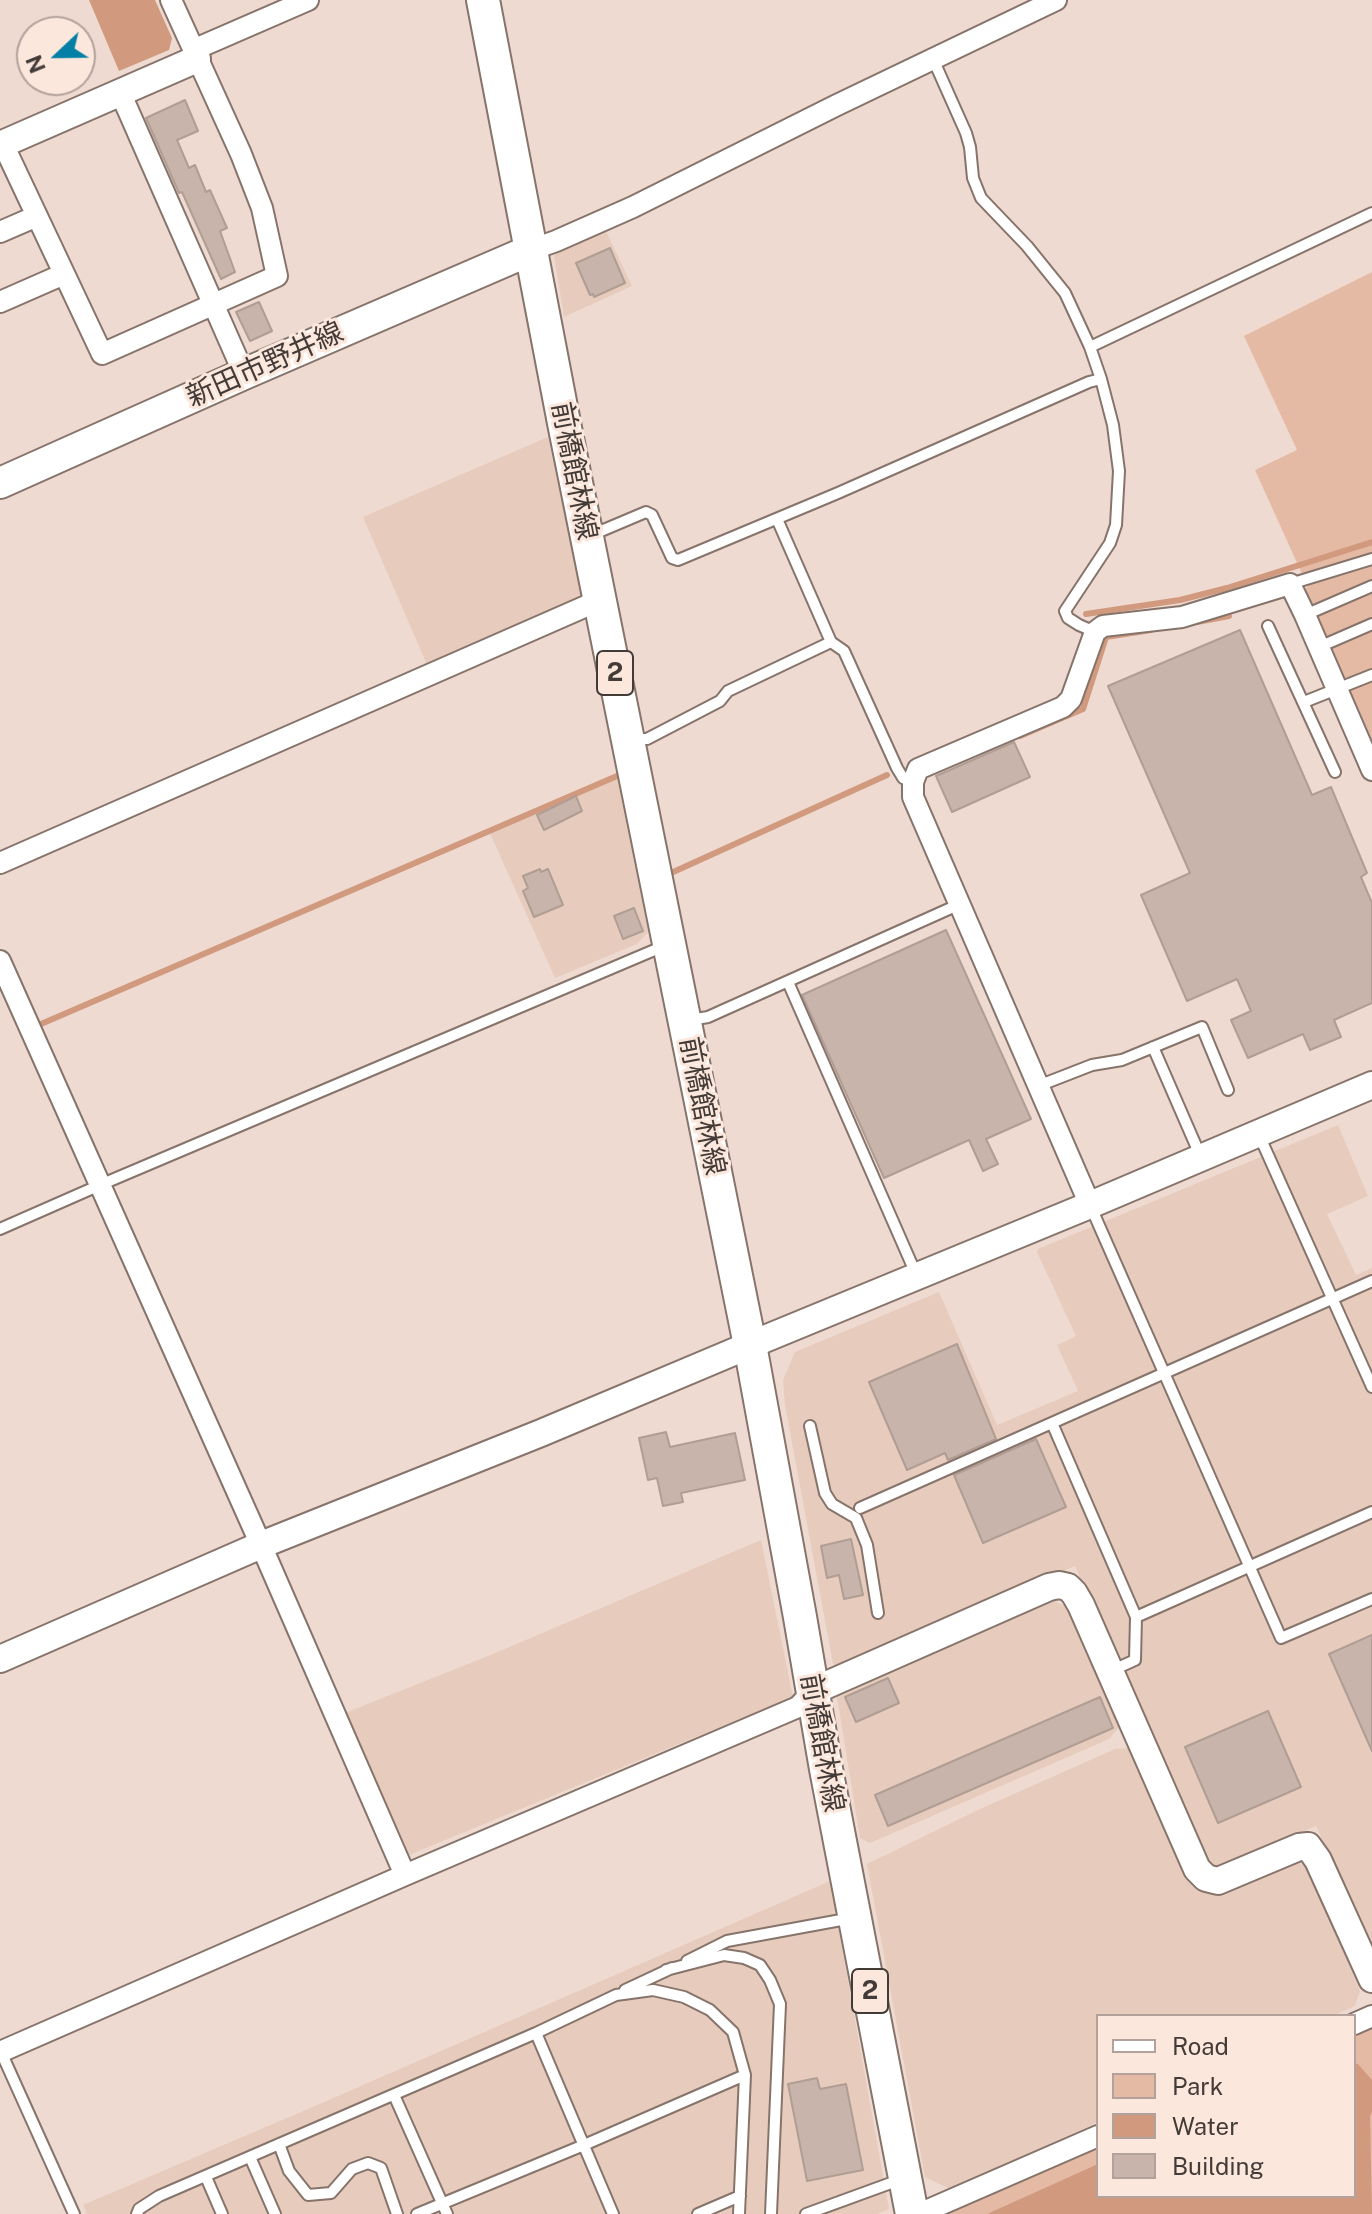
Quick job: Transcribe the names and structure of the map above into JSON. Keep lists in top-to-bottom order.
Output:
{
  "streets": {
    "main road": ["新田市野井線", "前橋館林線", "2"]
  },
  "crossings": [
    ["新田市野井線", "前橋館林線"]
  ],
  "legend": [
    "Road",
    "Park",
    "Water",
    "Building"
  ],
  "north": "left"
}
